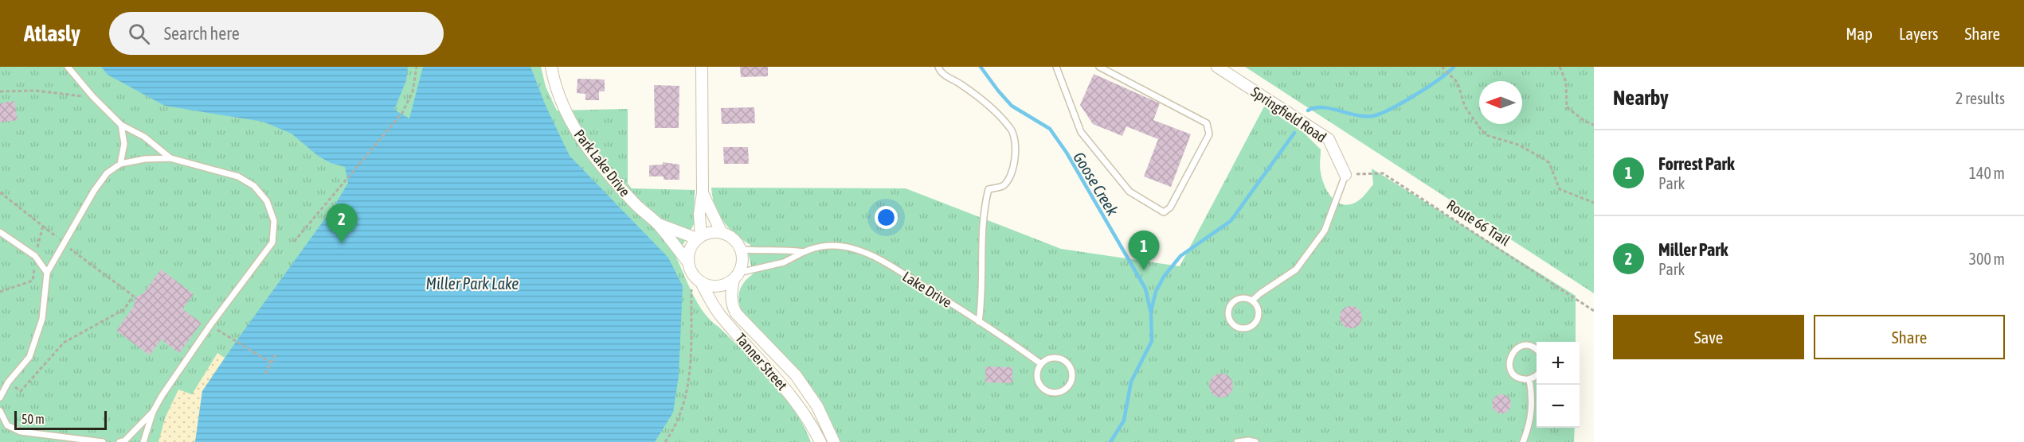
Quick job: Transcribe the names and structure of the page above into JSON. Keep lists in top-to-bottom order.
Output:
{
  "streets": {
    "street": ["Springfield Road", "Park Lake Drive", "Tanner Street"],
    "lane": ["Lake Drive"],
    "path": ["Route 66 Trail"]
  },
  "crossings": [
    ["Springfield Road", "Route 66 Trail"],
    ["Park Lake Drive", "Lake Drive"],
    ["Park Lake Drive", "Tanner Street"],
    ["Lake Drive", "Tanner Street"]
  ],
  "water": ["Goose Creek", "Miller Park Lake"],
  "scale_bar": "50 m",
  "north": "left",
  "page": {
    "header": "Atlasly",
    "search": "Search here",
    "nav": ["Map", "Layers", "Share"],
    "heading": ["Nearby", "2 results"],
    "list": [
      {
        "mark": "1",
        "name": "Forrest Park",
        "note": "Park",
        "value": "140 m"
      },
      {
        "mark": "2",
        "name": "Miller Park",
        "note": "Park",
        "value": "300 m"
      }
    ],
    "pins": ["2", "1"],
    "buttons": ["Save", "Share"],
    "map_buttons": ["+", "−"],
    "scale": "50 m"
  }
}
